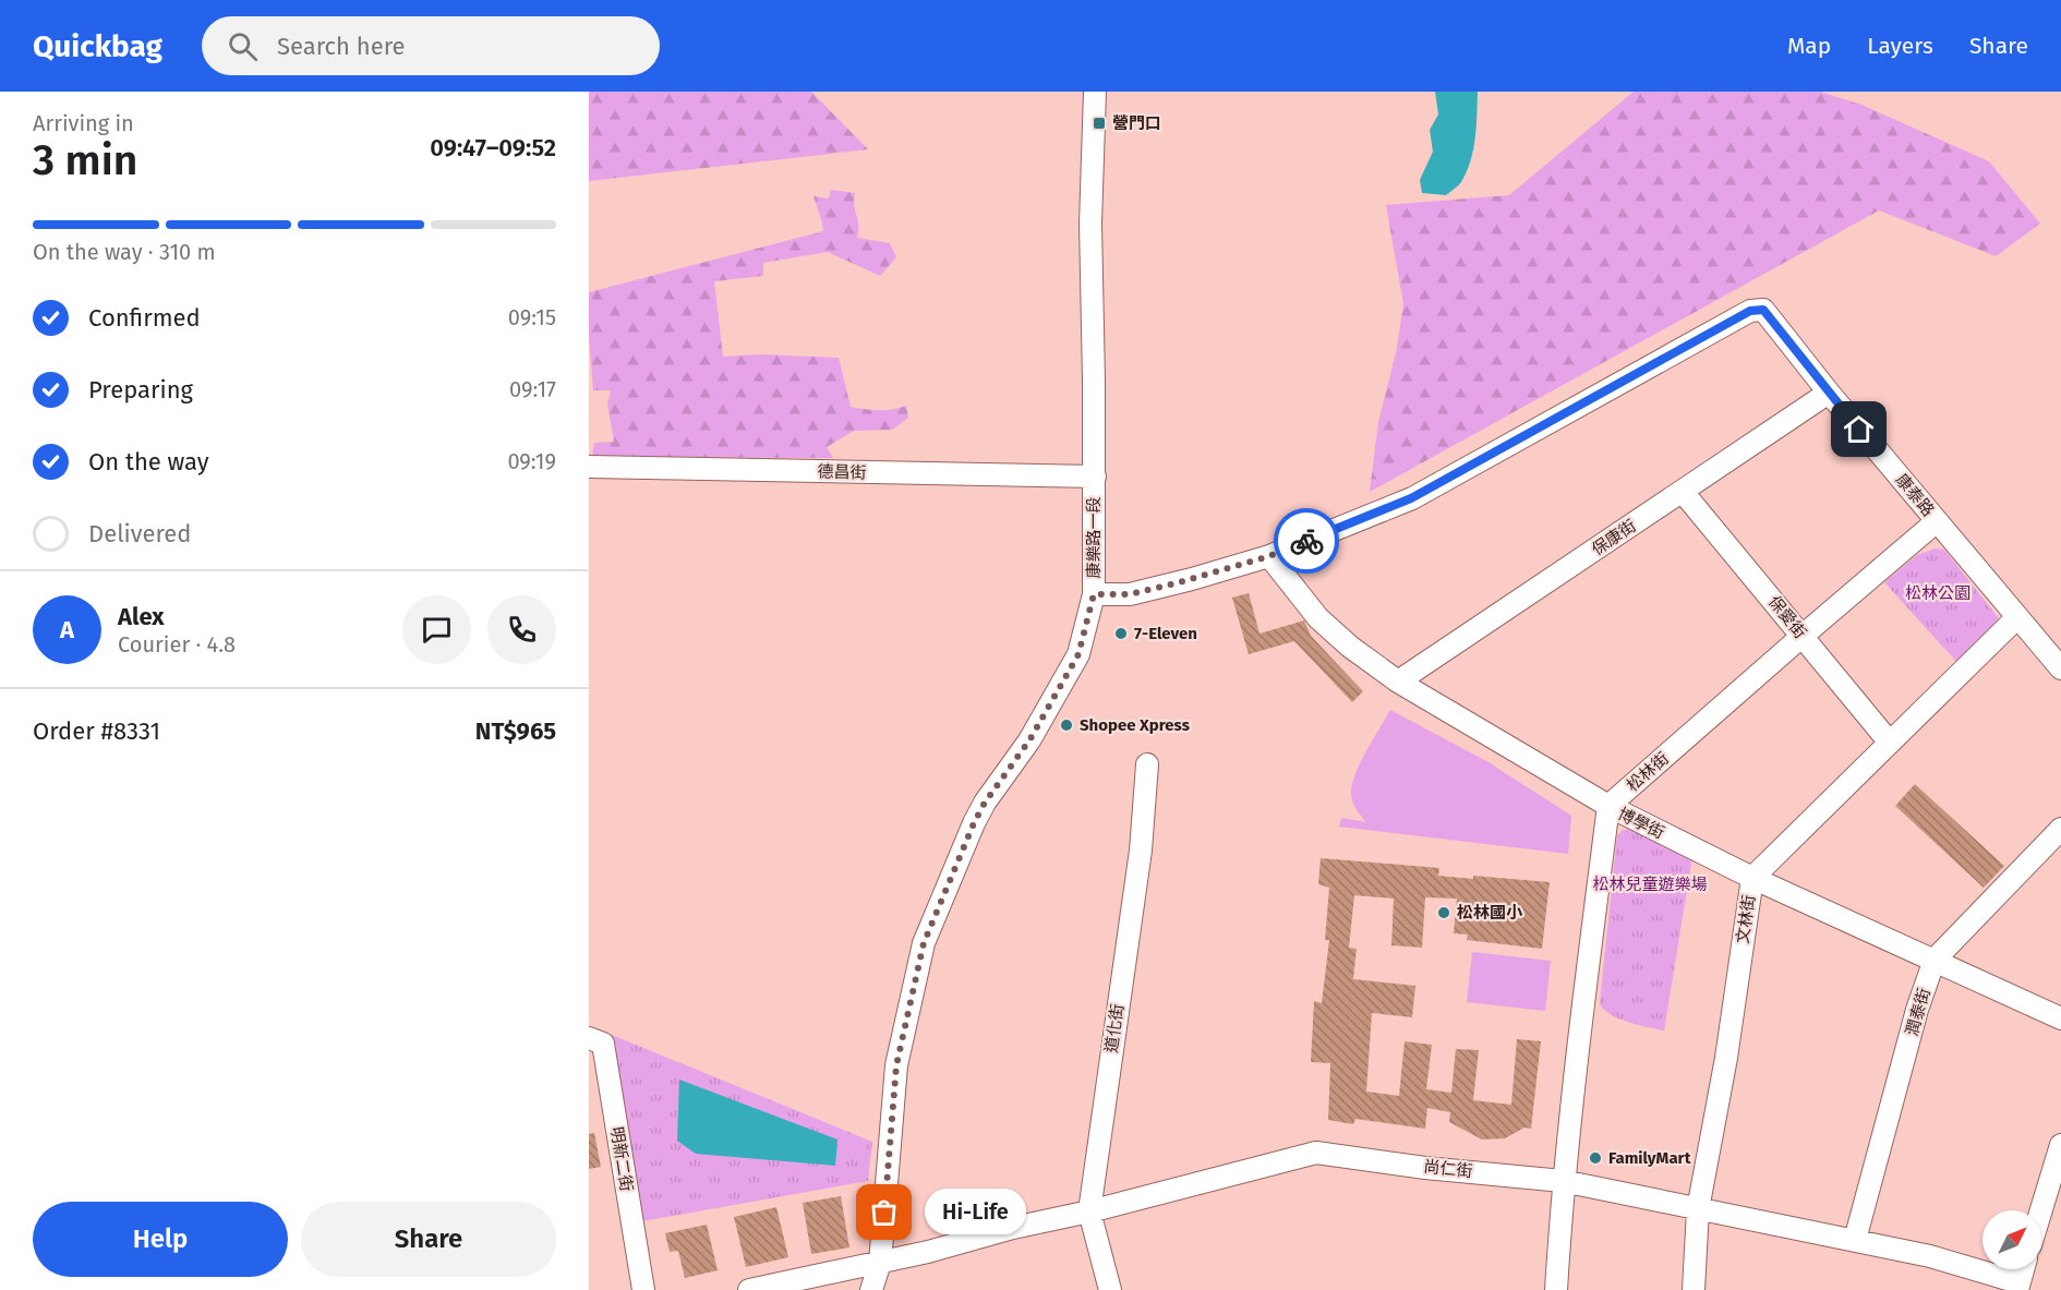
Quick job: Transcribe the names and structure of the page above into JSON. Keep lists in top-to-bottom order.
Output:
{
  "streets": {
    "street": [
      "德昌街",
      "康泰路",
      "康樂路一段",
      "保康街",
      "保愛街",
      "松林街",
      "博學街",
      "文林街",
      "潤泰街",
      "道化街",
      "明新二街",
      "尚仁街"
    ]
  },
  "crossings": [
    ["德昌街", "康樂路一段"],
    ["康泰路", "康樂路一段"],
    ["康泰路", "保康街"],
    ["康泰路", "松林街"],
    ["康泰路", "博學街"],
    ["康泰路", "文林街"],
    ["康樂路一段", "尚仁街"],
    ["保康街", "保愛街"],
    ["保康街", "博學街"],
    ["保愛街", "松林街"],
    ["保愛街", "文林街"],
    ["松林街", "博學街"],
    ["博學街", "文林街"],
    ["博學街", "潤泰街"],
    ["文林街", "尚仁街"],
    ["潤泰街", "尚仁街"],
    ["道化街", "尚仁街"]
  ],
  "parks": ["松林公園", "松林兒童遊樂場"],
  "places": {
    "transit": ["營門口"],
    "other": [
      "7-Eleven",
      "Shopee Xpress",
      "松林國小",
      "FamilyMart",
      "Hi-Life"
    ]
  },
  "north": "top right",
  "page": {
    "header": "Quickbag",
    "search": "Search here",
    "nav": ["Map", "Layers", "Share"],
    "heading": ["3 min", "Arriving in", "09:47–09:52"],
    "panel": [
      "Alex",
      "Courier · 4.8",
      "Order #8331",
      "NT$965"
    ],
    "bar": "On the way · 310 m",
    "list": [
      ["Confirmed", "09:15"],
      ["Preparing", "09:17"],
      ["On the way", "09:19"],
      "Delivered"
    ],
    "round": "A",
    "buttons": ["Help", "Share"],
    "bubble": "Hi-Life"
  }
}
